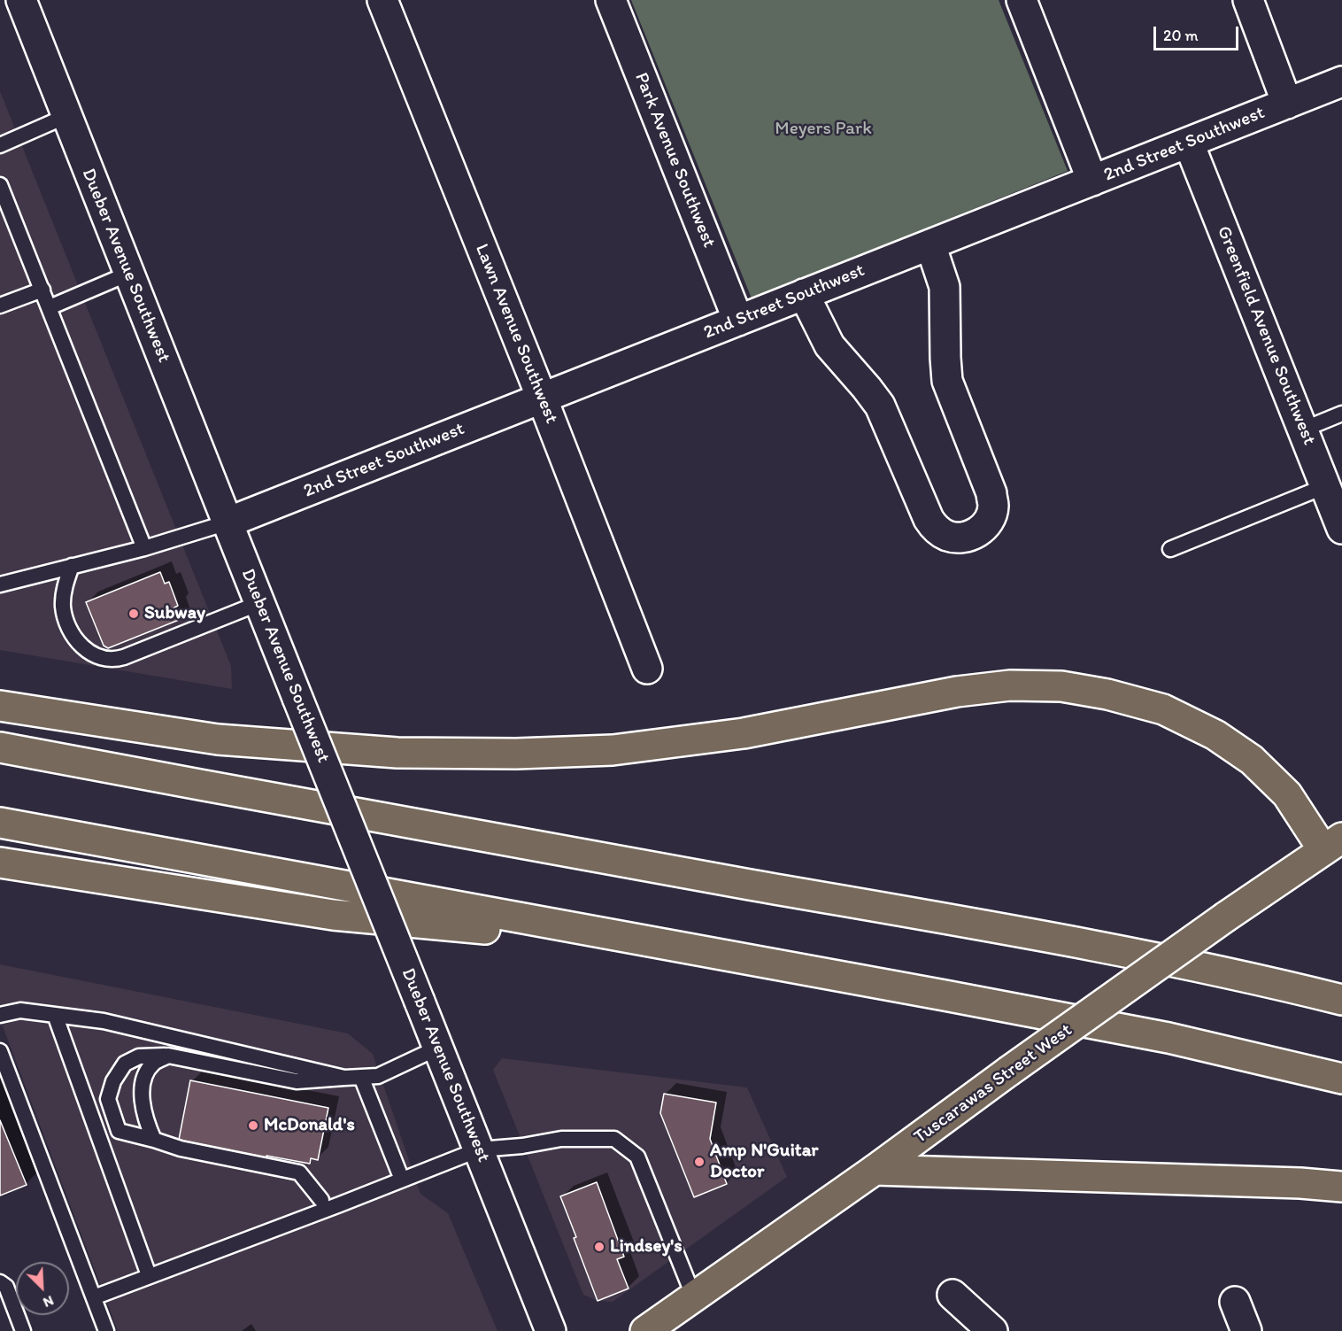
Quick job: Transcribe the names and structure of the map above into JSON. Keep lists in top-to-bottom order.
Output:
{
  "streets": {
    "main road": ["Tuscarawas Street West"],
    "street": [
      "2nd Street Southwest",
      "Park Avenue Southwest",
      "Dueber Avenue Southwest",
      "Lawn Avenue Southwest",
      "Greenfield Avenue Southwest"
    ]
  },
  "crossings": [
    ["2nd Street Southwest", "Park Avenue Southwest"],
    ["2nd Street Southwest", "Dueber Avenue Southwest"],
    ["2nd Street Southwest", "Lawn Avenue Southwest"],
    ["2nd Street Southwest", "Greenfield Avenue Southwest"]
  ],
  "parks": ["Meyers Park"],
  "places": [
    "Subway",
    "McDonald's",
    "Amp N'Guitar Doctor",
    "Lindsey's"
  ],
  "scale_bar": "20 m",
  "north": "bottom right"
}
